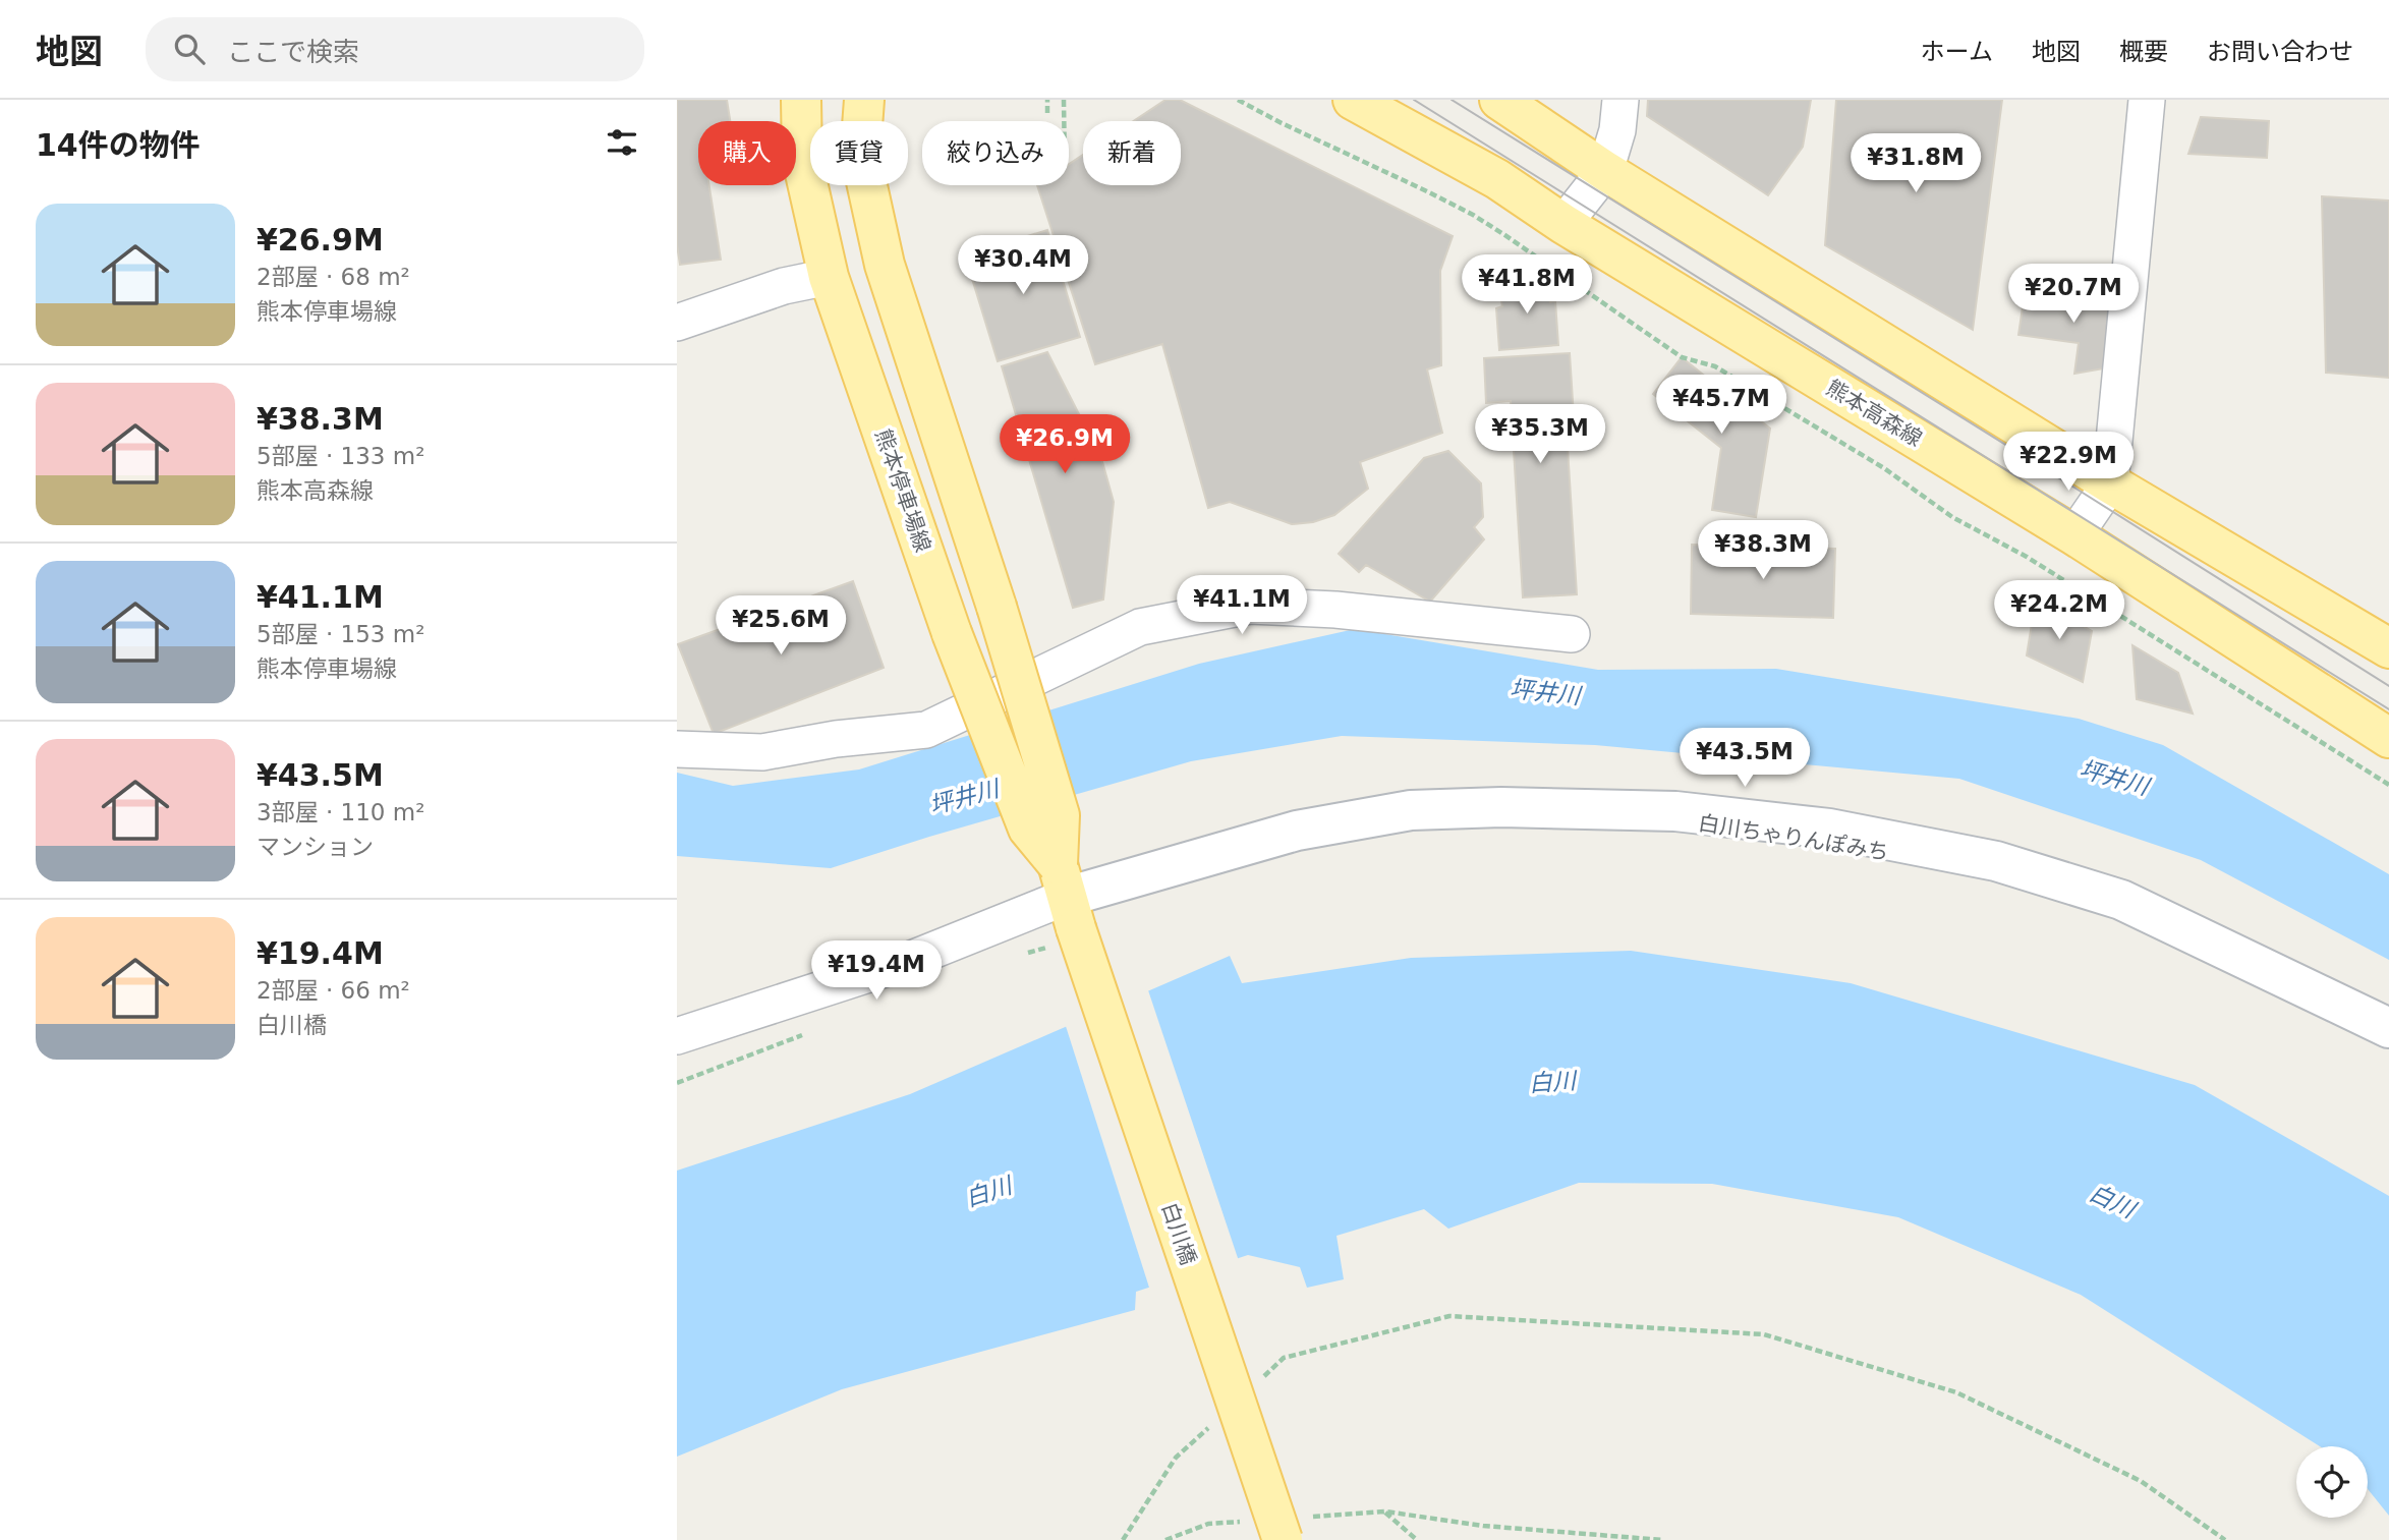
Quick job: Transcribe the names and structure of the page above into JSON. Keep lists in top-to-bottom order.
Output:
{
  "streets": {
    "main road": ["熊本高森線", "熊本停車場線", "白川橋"]
  },
  "crossings": [
    ["熊本停車場線", "白川橋"]
  ],
  "water": ["坪井川", "白川"],
  "page": {
    "header": "地図",
    "search": "ここで検索",
    "nav": [
      "ホーム",
      "地図",
      "概要",
      "お問い合わせ"
    ],
    "heading": "14件の物件",
    "chip": [
      "購入",
      "賃貸",
      "絞り込み",
      "新着"
    ],
    "price": [
      "¥31.8M",
      "¥30.4M",
      "¥41.8M",
      "¥20.7M",
      "¥45.7M",
      "¥35.3M",
      "¥26.9M",
      "¥22.9M",
      "¥38.3M",
      "¥41.1M",
      "¥24.2M",
      "¥25.6M",
      "¥43.5M",
      "¥19.4M"
    ],
    "list": [
      {
        "name": "¥26.9M",
        "note": "2部屋 · 68 m² · 熊本停車場線"
      },
      {
        "name": "¥38.3M",
        "note": "5部屋 · 133 m² · 熊本高森線"
      },
      {
        "name": "¥41.1M",
        "note": "5部屋 · 153 m² · 熊本停車場線"
      },
      {
        "name": "¥43.5M",
        "note": "3部屋 · 110 m² · マンション"
      },
      {
        "name": "¥19.4M",
        "note": "2部屋 · 66 m² · 白川橋"
      }
    ]
  }
}
